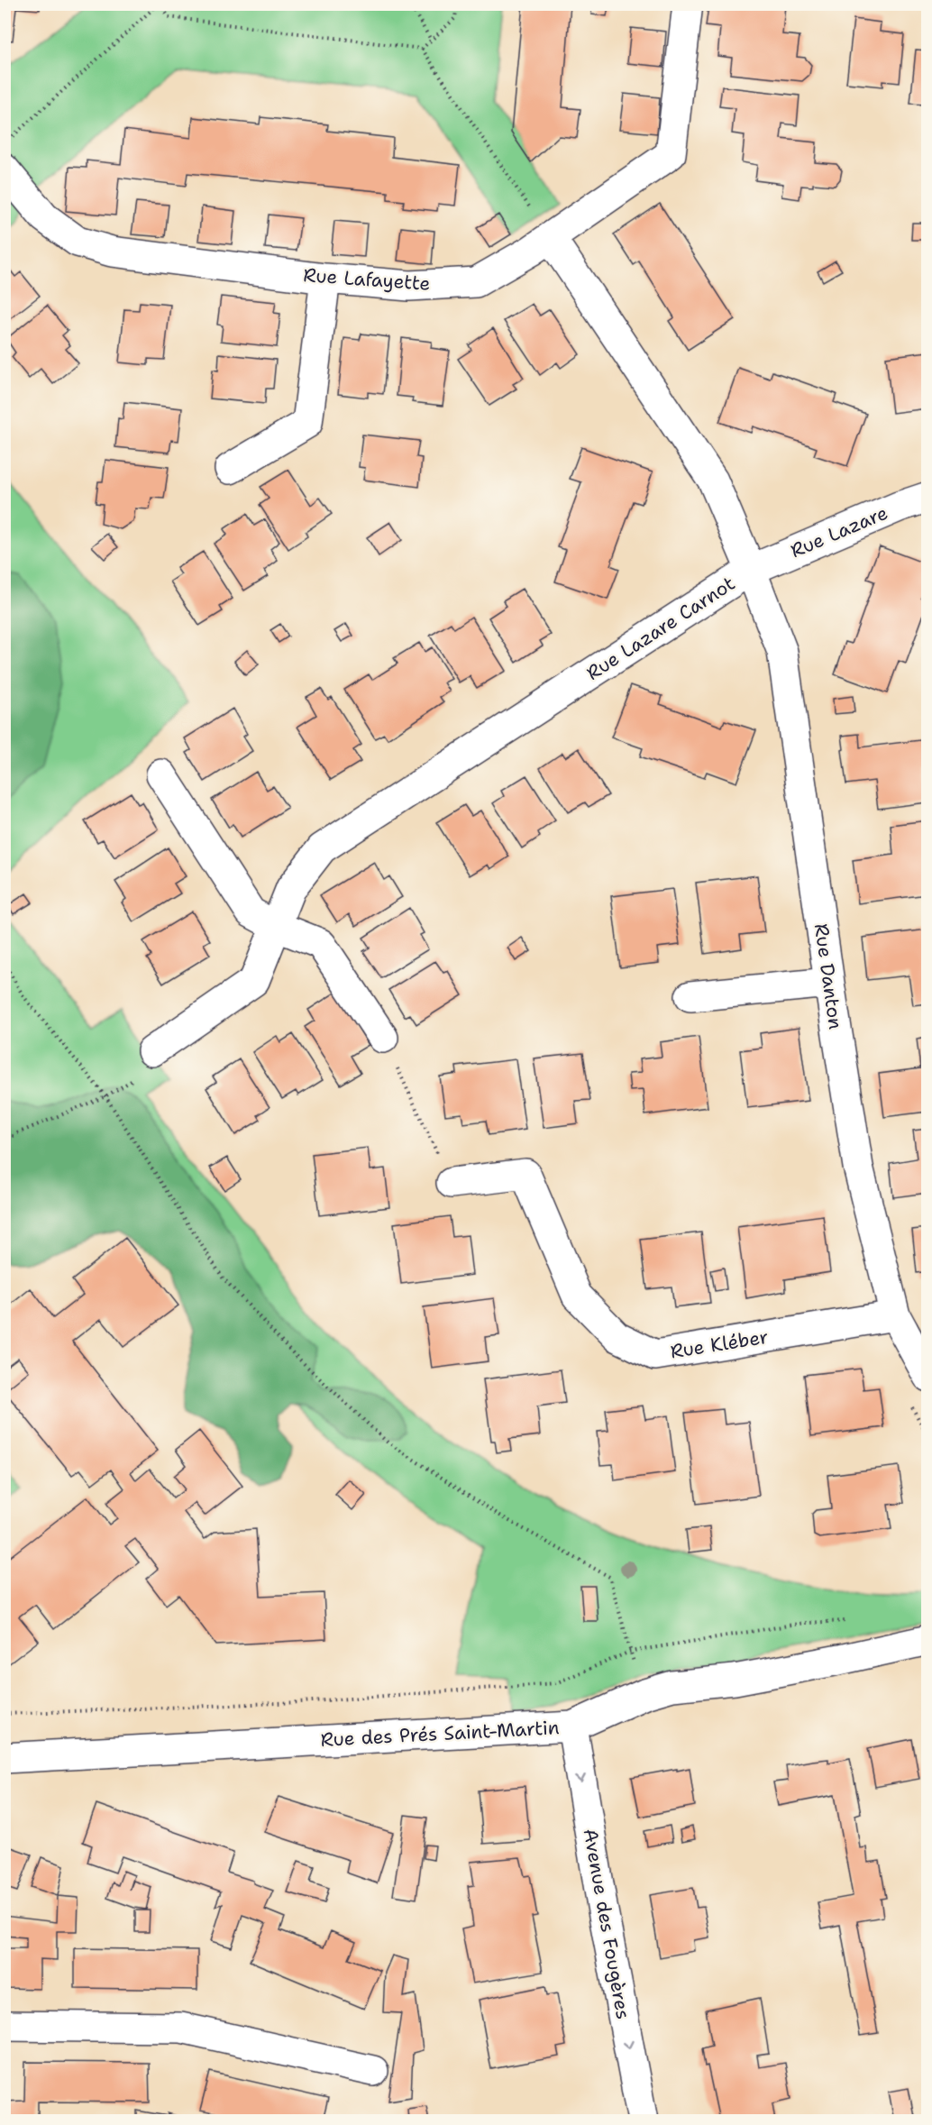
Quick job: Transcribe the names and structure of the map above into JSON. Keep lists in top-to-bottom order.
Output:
{
  "streets": {
    "street": [
      "Rue Lafayette",
      "Rue Lazare",
      "Rue Lazare Carnot",
      "Rue Danton",
      "Rue Kléber",
      "Rue des Prés Saint-Martin",
      "Avenue des Fougères"
    ]
  },
  "crossings": [
    ["Rue Lafayette", "Rue Lazare Carnot"],
    ["Rue Lazare", "Rue Lazare Carnot"],
    ["Rue Lazare", "Rue Danton"],
    ["Rue Lazare Carnot", "Rue Danton"],
    ["Rue Danton", "Rue Kléber"],
    ["Rue des Prés Saint-Martin", "Avenue des Fougères"]
  ],
  "one_way": ["Avenue des Fougères"]
}
